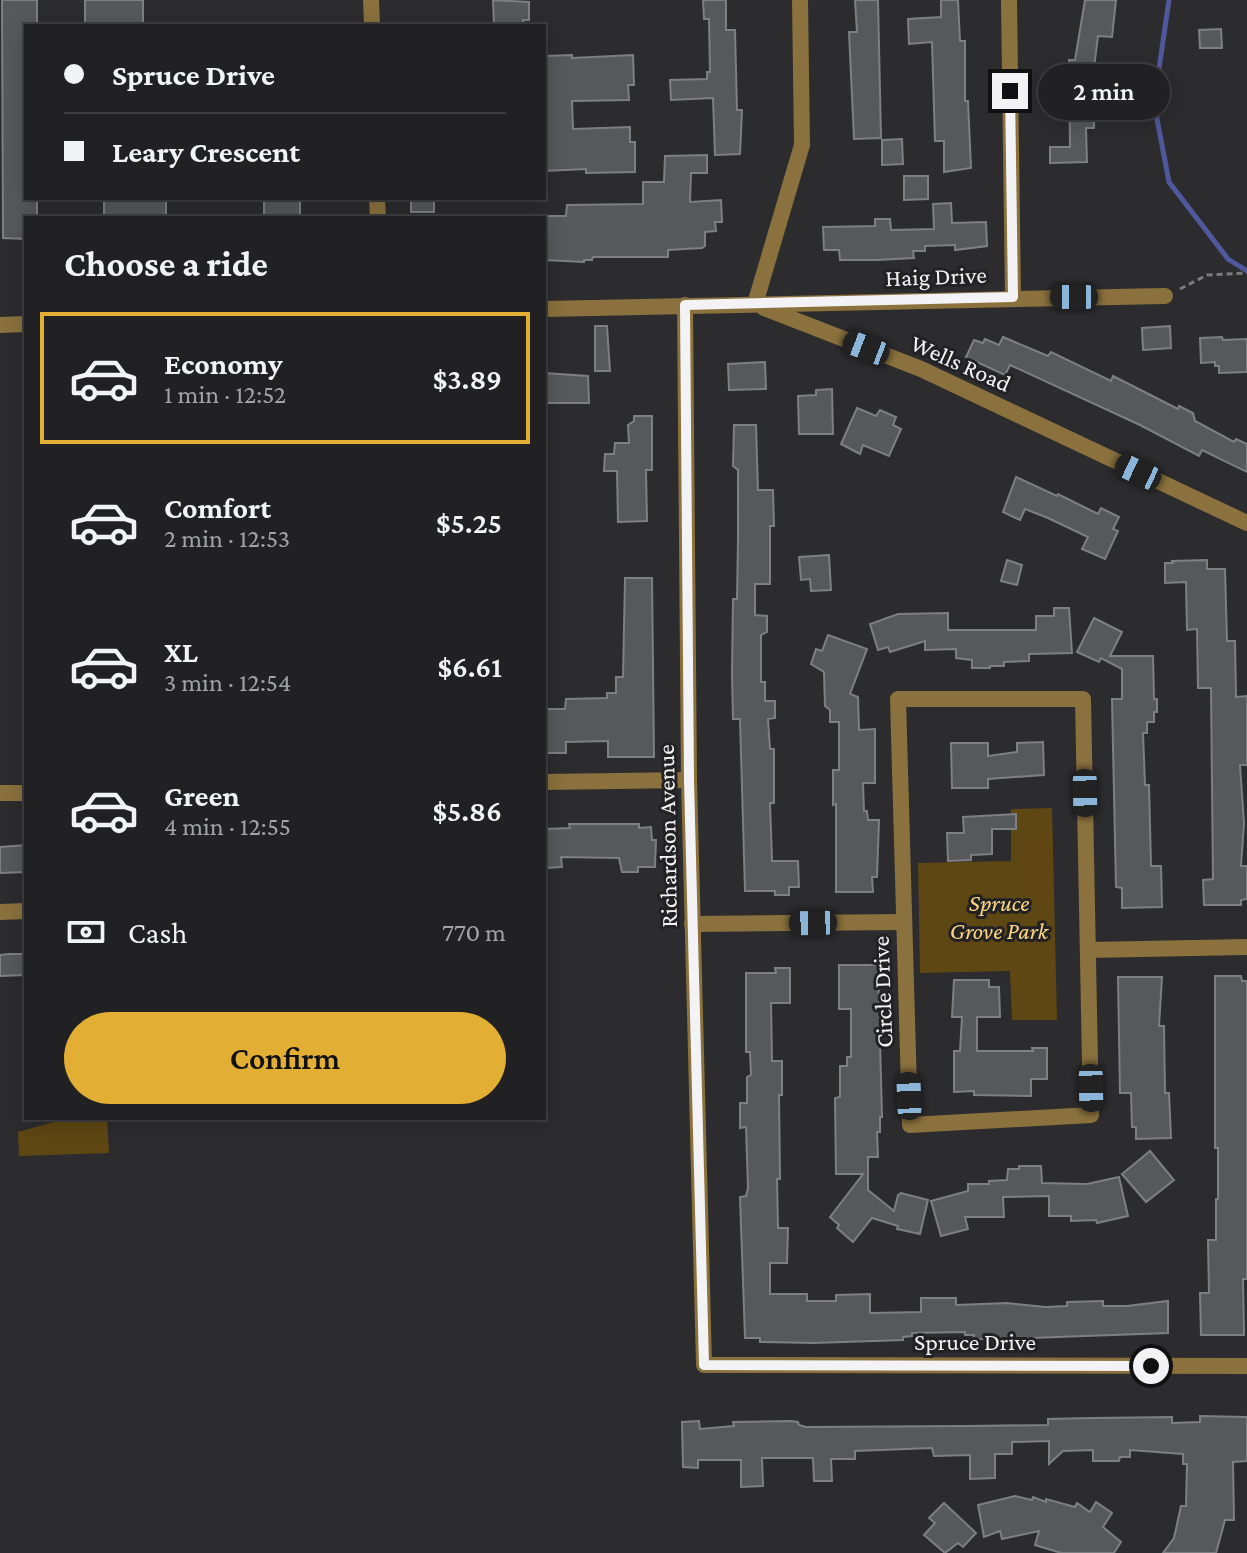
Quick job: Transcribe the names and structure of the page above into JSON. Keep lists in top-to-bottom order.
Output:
{
  "streets": {
    "street": [
      "Haig Drive",
      "Wells Road",
      "Richardson Avenue",
      "Circle Drive",
      "Spruce Drive"
    ]
  },
  "crossings": [
    ["Haig Drive", "Wells Road"],
    ["Wells Road", "Richardson Avenue"],
    ["Richardson Avenue", "Spruce Drive"]
  ],
  "parks": ["Spruce Grove Park"],
  "page": {
    "banner": ["Spruce Drive", "Leary Crescent"],
    "bubble": "2 min",
    "heading": "Choose a ride",
    "list": [
      {
        "name": "Economy",
        "note": "1 min · 12:52",
        "value": "$3.89"
      },
      {
        "name": "Comfort",
        "note": "2 min · 12:53",
        "value": "$5.25"
      },
      {
        "name": "XL",
        "note": "3 min · 12:54",
        "value": "$6.61"
      },
      {
        "name": "Green",
        "note": "4 min · 12:55",
        "value": "$5.86"
      }
    ],
    "pay": ["Cash", "770 m"],
    "buttons": "Confirm"
  }
}
